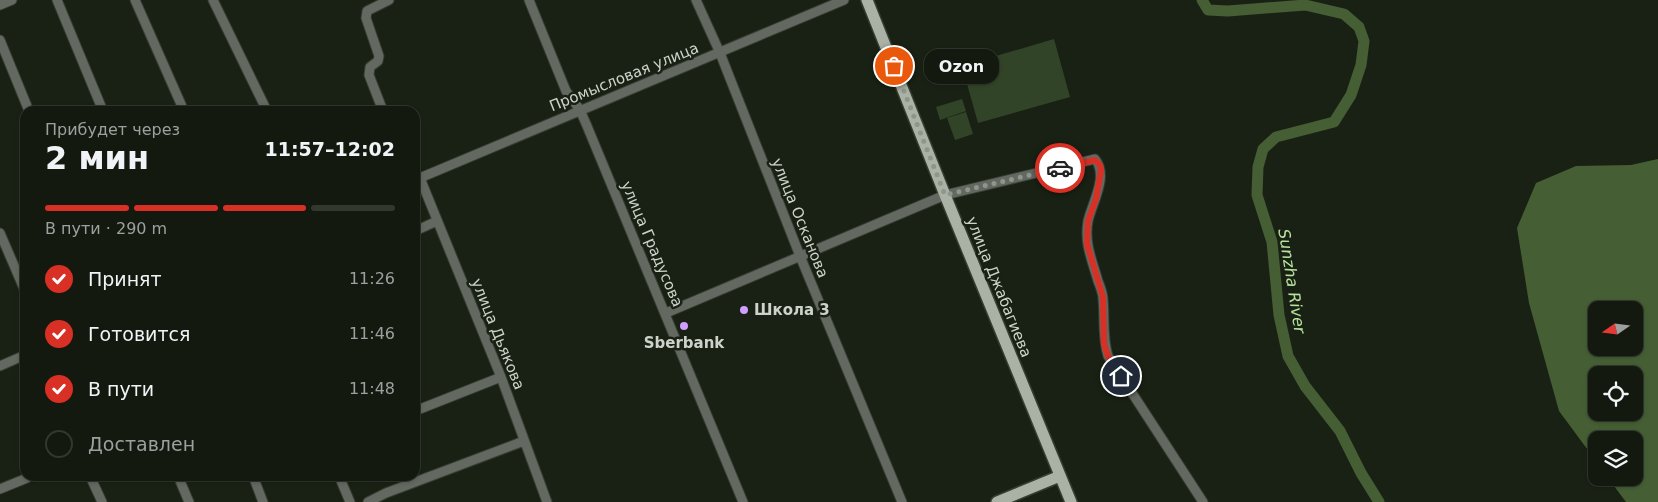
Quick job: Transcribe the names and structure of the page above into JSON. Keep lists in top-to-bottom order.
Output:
{
  "streets": {
    "main road": ["улица Джабагиева"],
    "street": [
      "Промысловая улица",
      "улица Осканова",
      "улица Градусова",
      "улица Дьякова"
    ]
  },
  "crossings": [
    ["Промысловая улица", "улица Осканова"],
    ["Промысловая улица", "улица Градусова"]
  ],
  "water": ["Sunzha River"],
  "places": ["Ozon", "Школа 3", "Sberbank"],
  "north": "left",
  "page": {
    "bubble": "Ozon",
    "heading": ["2 мин", "Прибудет через", "11:57–12:02"],
    "bar": "В пути · 290 m",
    "list": [
      ["Принят", "11:26"],
      ["Готовится", "11:46"],
      ["В пути", "11:48"],
      "Доставлен"
    ]
  }
}
